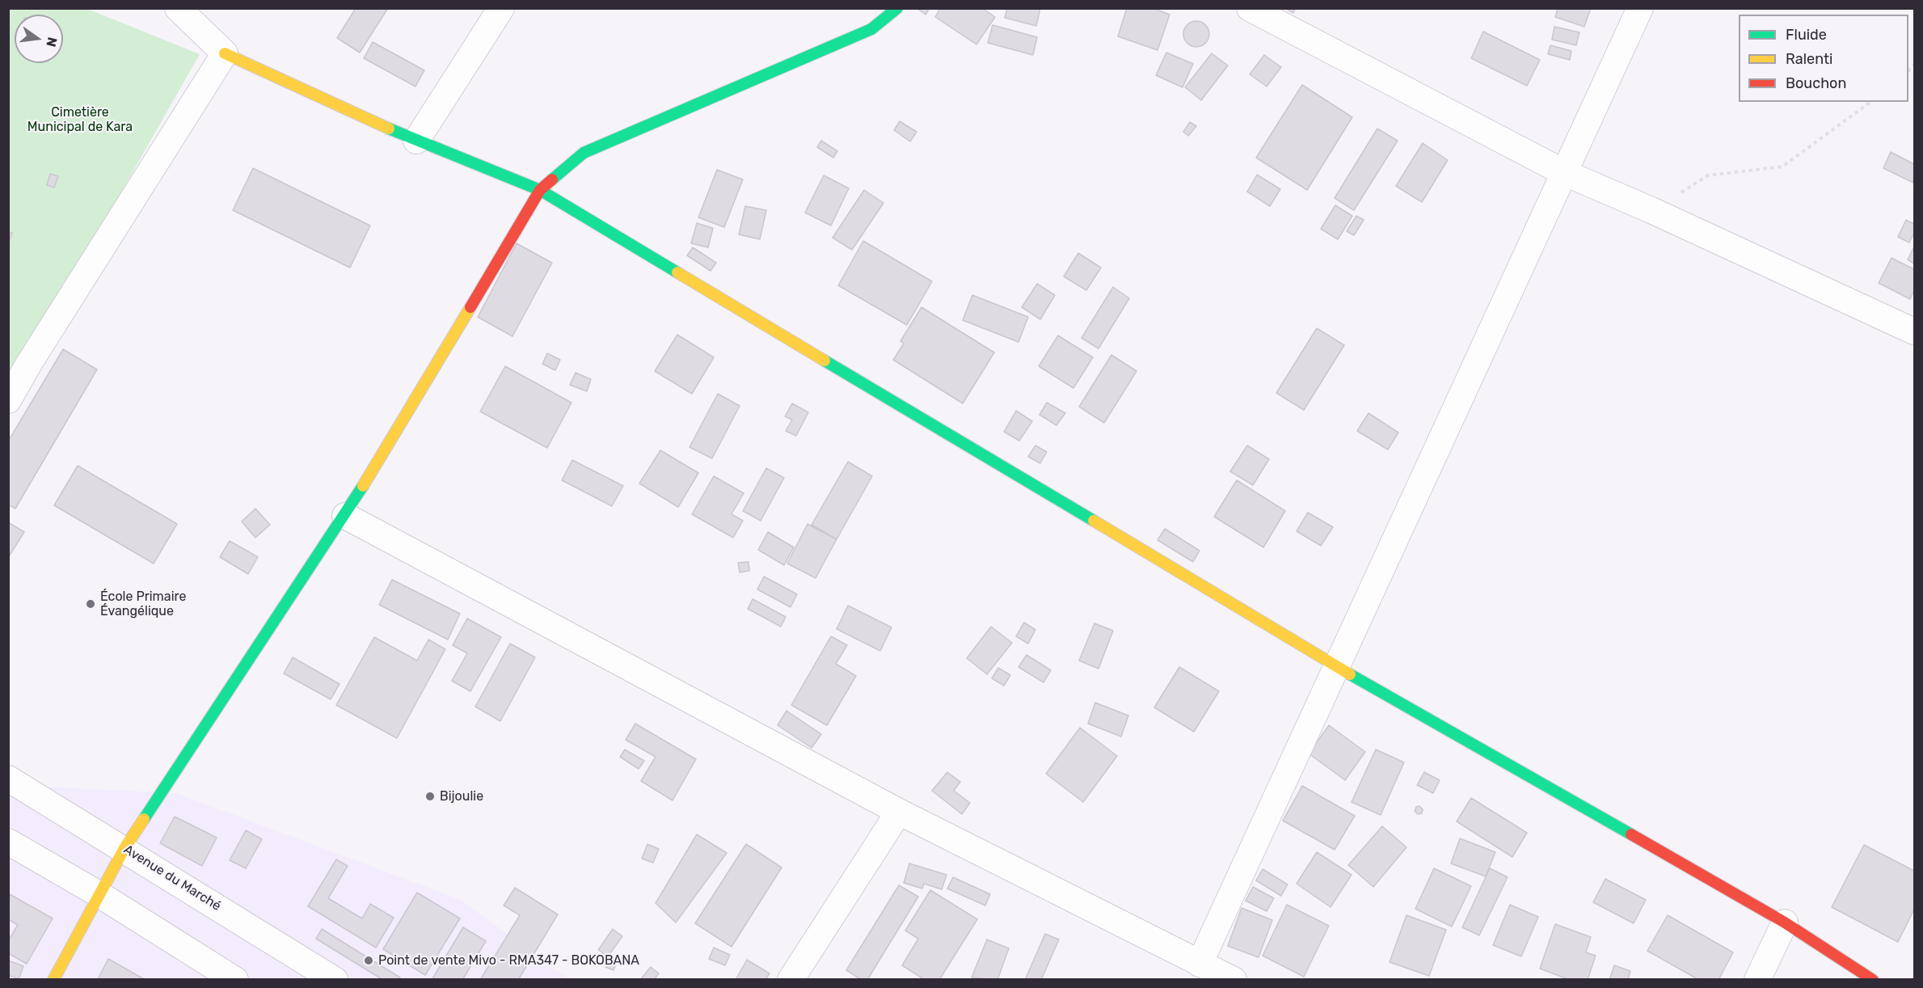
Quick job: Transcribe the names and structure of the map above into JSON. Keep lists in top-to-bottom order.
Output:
{
  "streets": {
    "street": ["Avenue du Marché"]
  },
  "parks": ["Cimetière Municipal de Kara"],
  "places": ["École Primaire Évangélique", "Bijoulie", "Point de vente Mivo - RMA347 - BOKOBANA"],
  "legend": ["Fluide", "Ralenti", "Bouchon"],
  "north": "right"
}
